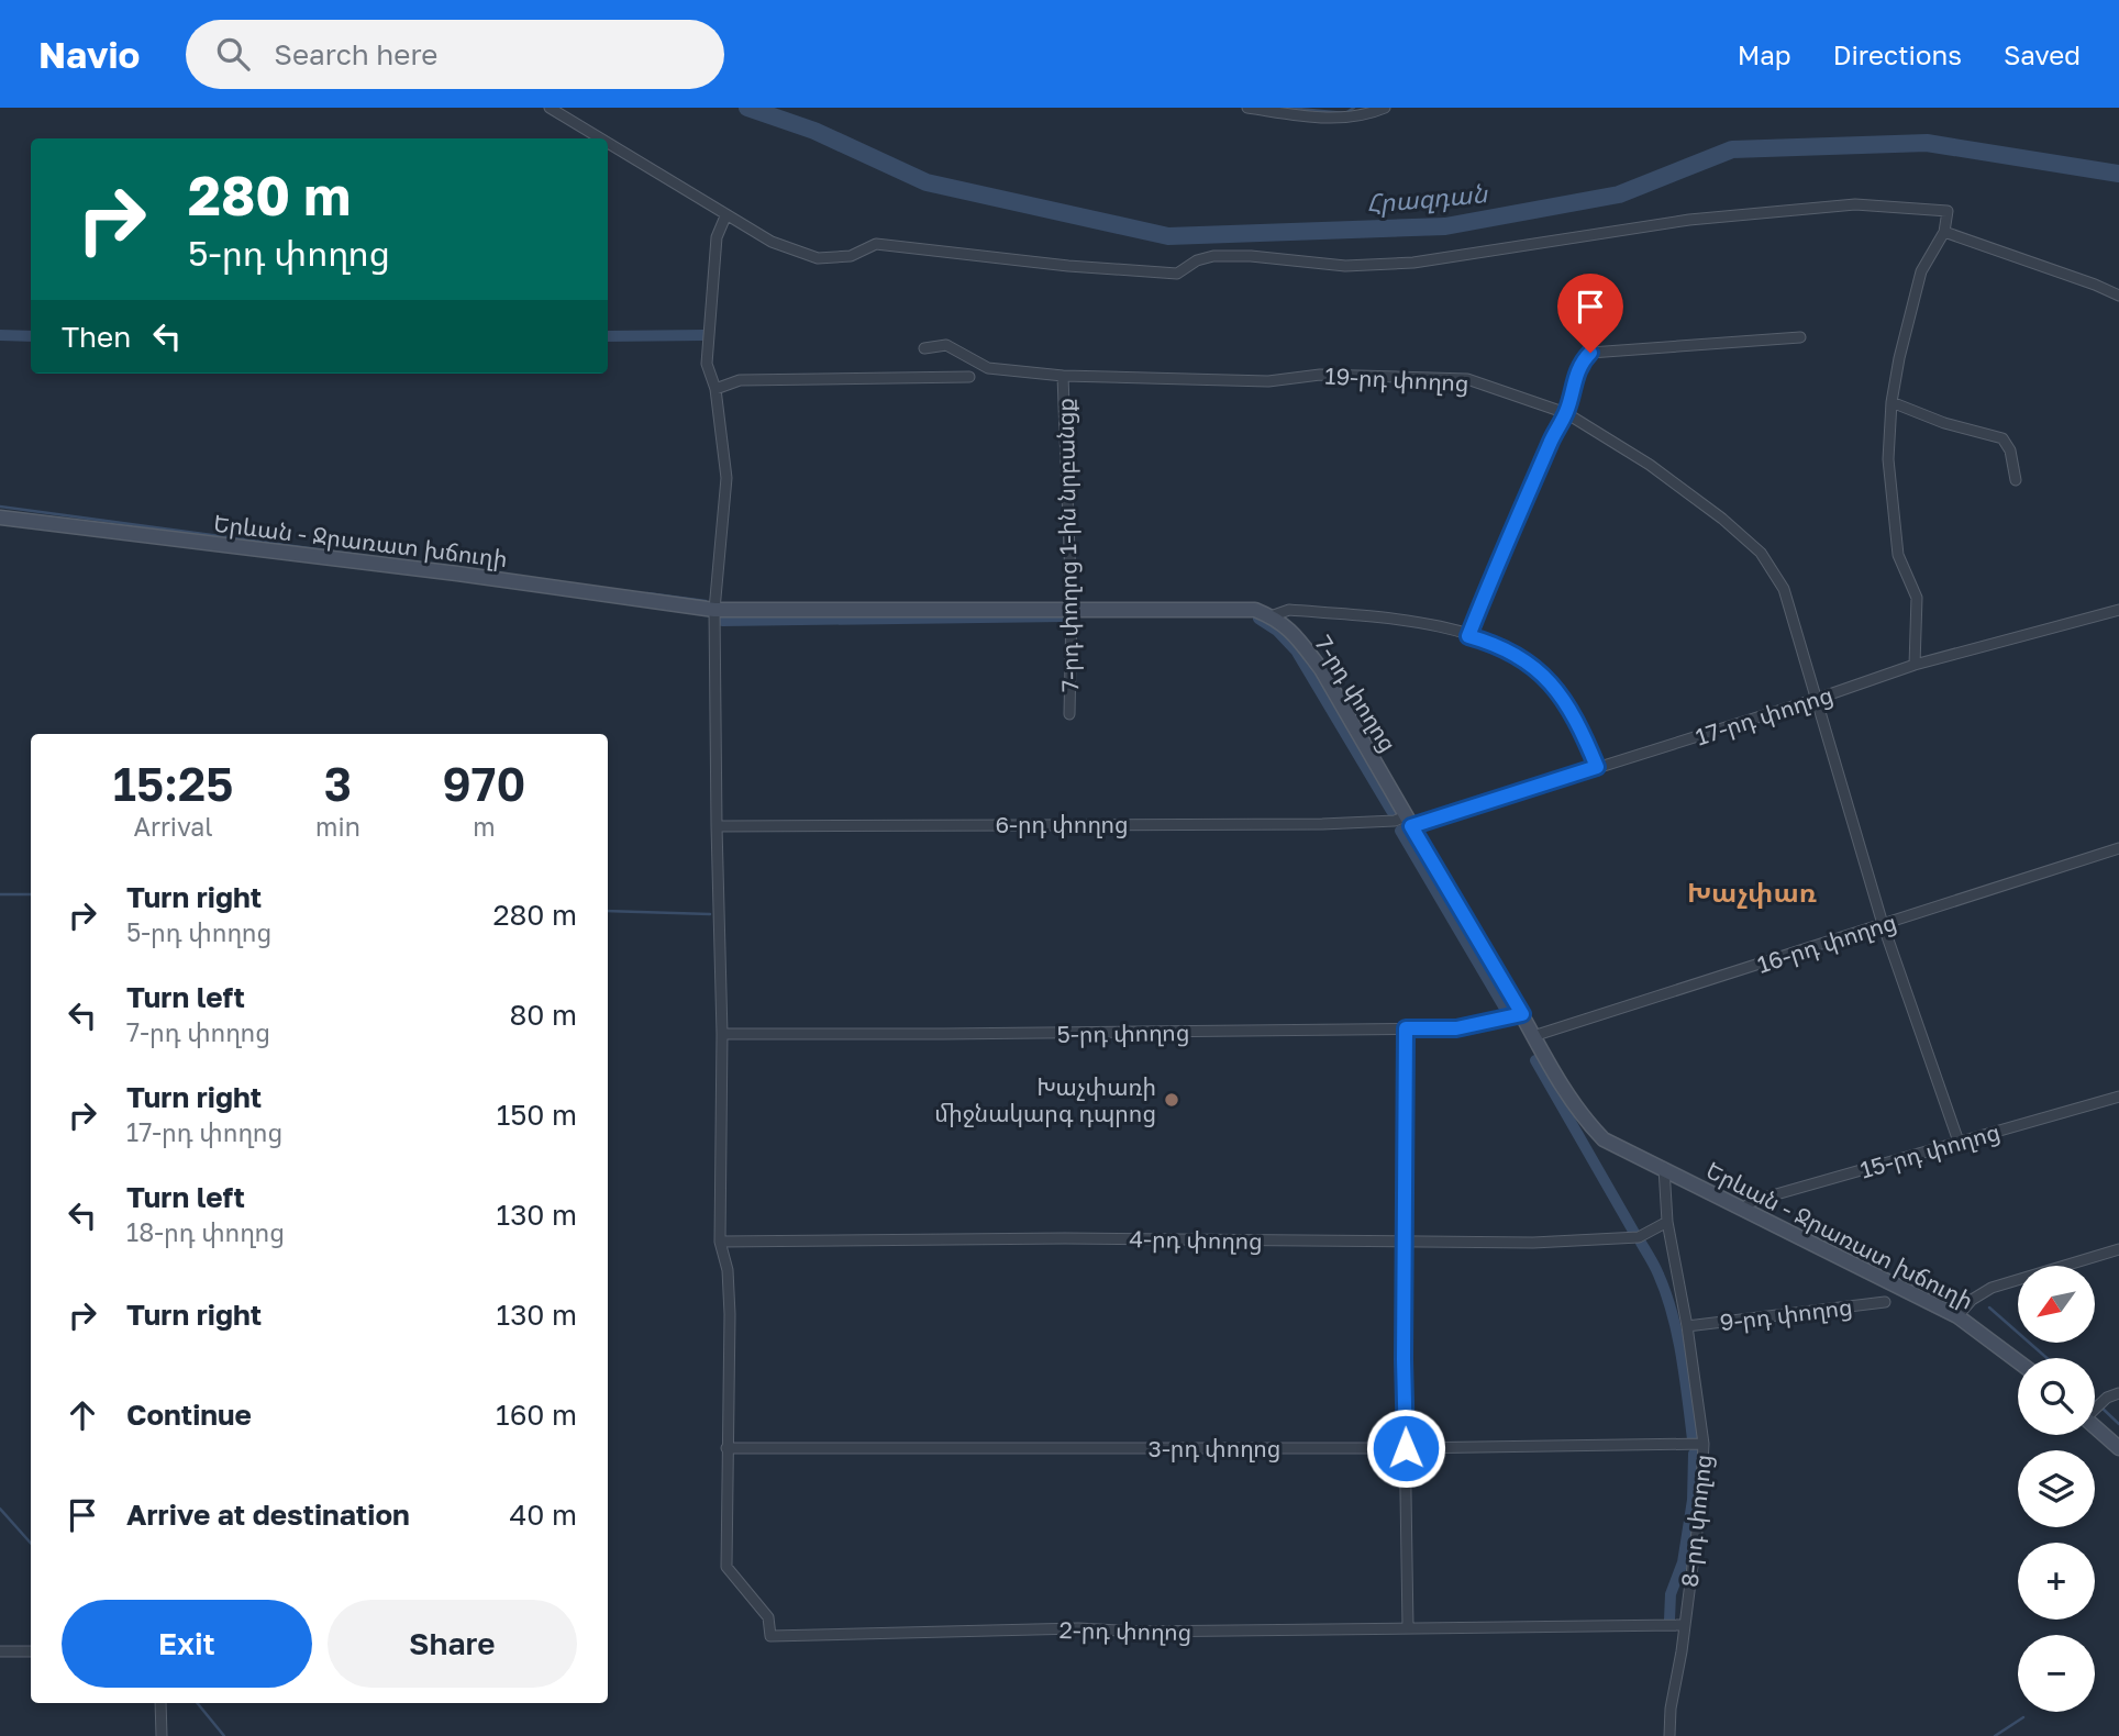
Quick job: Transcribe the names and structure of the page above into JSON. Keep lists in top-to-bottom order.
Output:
{
  "streets": {
    "main road": ["Երևան - Ջրառատ խճուղի", "7-րդ փողոց"],
    "street": [
      "19-րդ փողոց",
      "7-րդ փողոց 1-ին նրբանցք",
      "17-րդ փողոց",
      "6-րդ փողոց",
      "16-րդ փողոց",
      "5-րդ փողոց",
      "15-րդ փողոց",
      "4-րդ փողոց",
      "9-րդ փողոց",
      "3-րդ փողոց",
      "8-րդ փողոց",
      "2-րդ փողոց"
    ]
  },
  "crossings": [
    ["19-րդ փողոց", "7-րդ փողոց 1-ին նրբանցք"],
    ["19-րդ փողոց", "17-րդ փողոց"],
    ["19-րդ փողոց", "16-րդ փողոց"],
    ["19-րդ փողոց", "15-րդ փողոց"],
    ["Երևան - Ջրառատ խճուղի", "7-րդ փողոց"],
    ["Երևան - Ջրառատ խճուղի", "15-րդ փողոց"],
    ["Երևան - Ջրառատ խճուղի", "8-րդ փողոց"],
    ["7-րդ փողոց 1-ին նրբանցք", "7-րդ փողոց"],
    ["7-րդ փողոց", "17-րդ փողոց"],
    ["7-րդ փողոց", "6-րդ փողոց"],
    ["7-րդ փողոց", "16-րդ փողոց"],
    ["7-րդ փողոց", "5-րդ փողոց"],
    ["7-րդ փողոց", "8-րդ փողոց"],
    ["17-րդ փողոց", "6-րդ փողոց"],
    ["4-րդ փողոց", "8-րդ փողոց"],
    ["9-րդ փողոց", "8-րդ փողոց"],
    ["3-րդ փողոց", "8-րդ փողոց"],
    ["3-րդ փողոց", "2-րդ փողոց"],
    ["8-րդ փողոց", "2-րդ փողոց"]
  ],
  "districts": ["Խաչփառ"],
  "water": ["Հրազդան"],
  "places": ["Խաչփառի միջնակարգ դպրոց"],
  "north": "bottom left",
  "page": {
    "header": "Navio",
    "search": "Search here",
    "nav": ["Map", "Directions", "Saved"],
    "turn": ["280 m", "5-րդ փողոց"],
    "then": "Then",
    "eta": [
      "15:25",
      "Arrival",
      "3",
      "min",
      "970",
      "m"
    ],
    "list": [
      {
        "name": "Turn right",
        "note": "5-րդ փողոց",
        "value": "280 m"
      },
      {
        "name": "Turn left",
        "note": "7-րդ փողոց",
        "value": "80 m"
      },
      {
        "name": "Turn right",
        "note": "17-րդ փողոց",
        "value": "150 m"
      },
      {
        "name": "Turn left",
        "note": "18-րդ փողոց",
        "value": "130 m"
      },
      {
        "name": "Turn right",
        "value": "130 m"
      },
      {
        "name": "Continue",
        "value": "160 m"
      },
      {
        "name": "Arrive at destination",
        "value": "40 m"
      }
    ],
    "map_buttons": ["+", "−"],
    "buttons": ["Exit", "Share"]
  }
}
